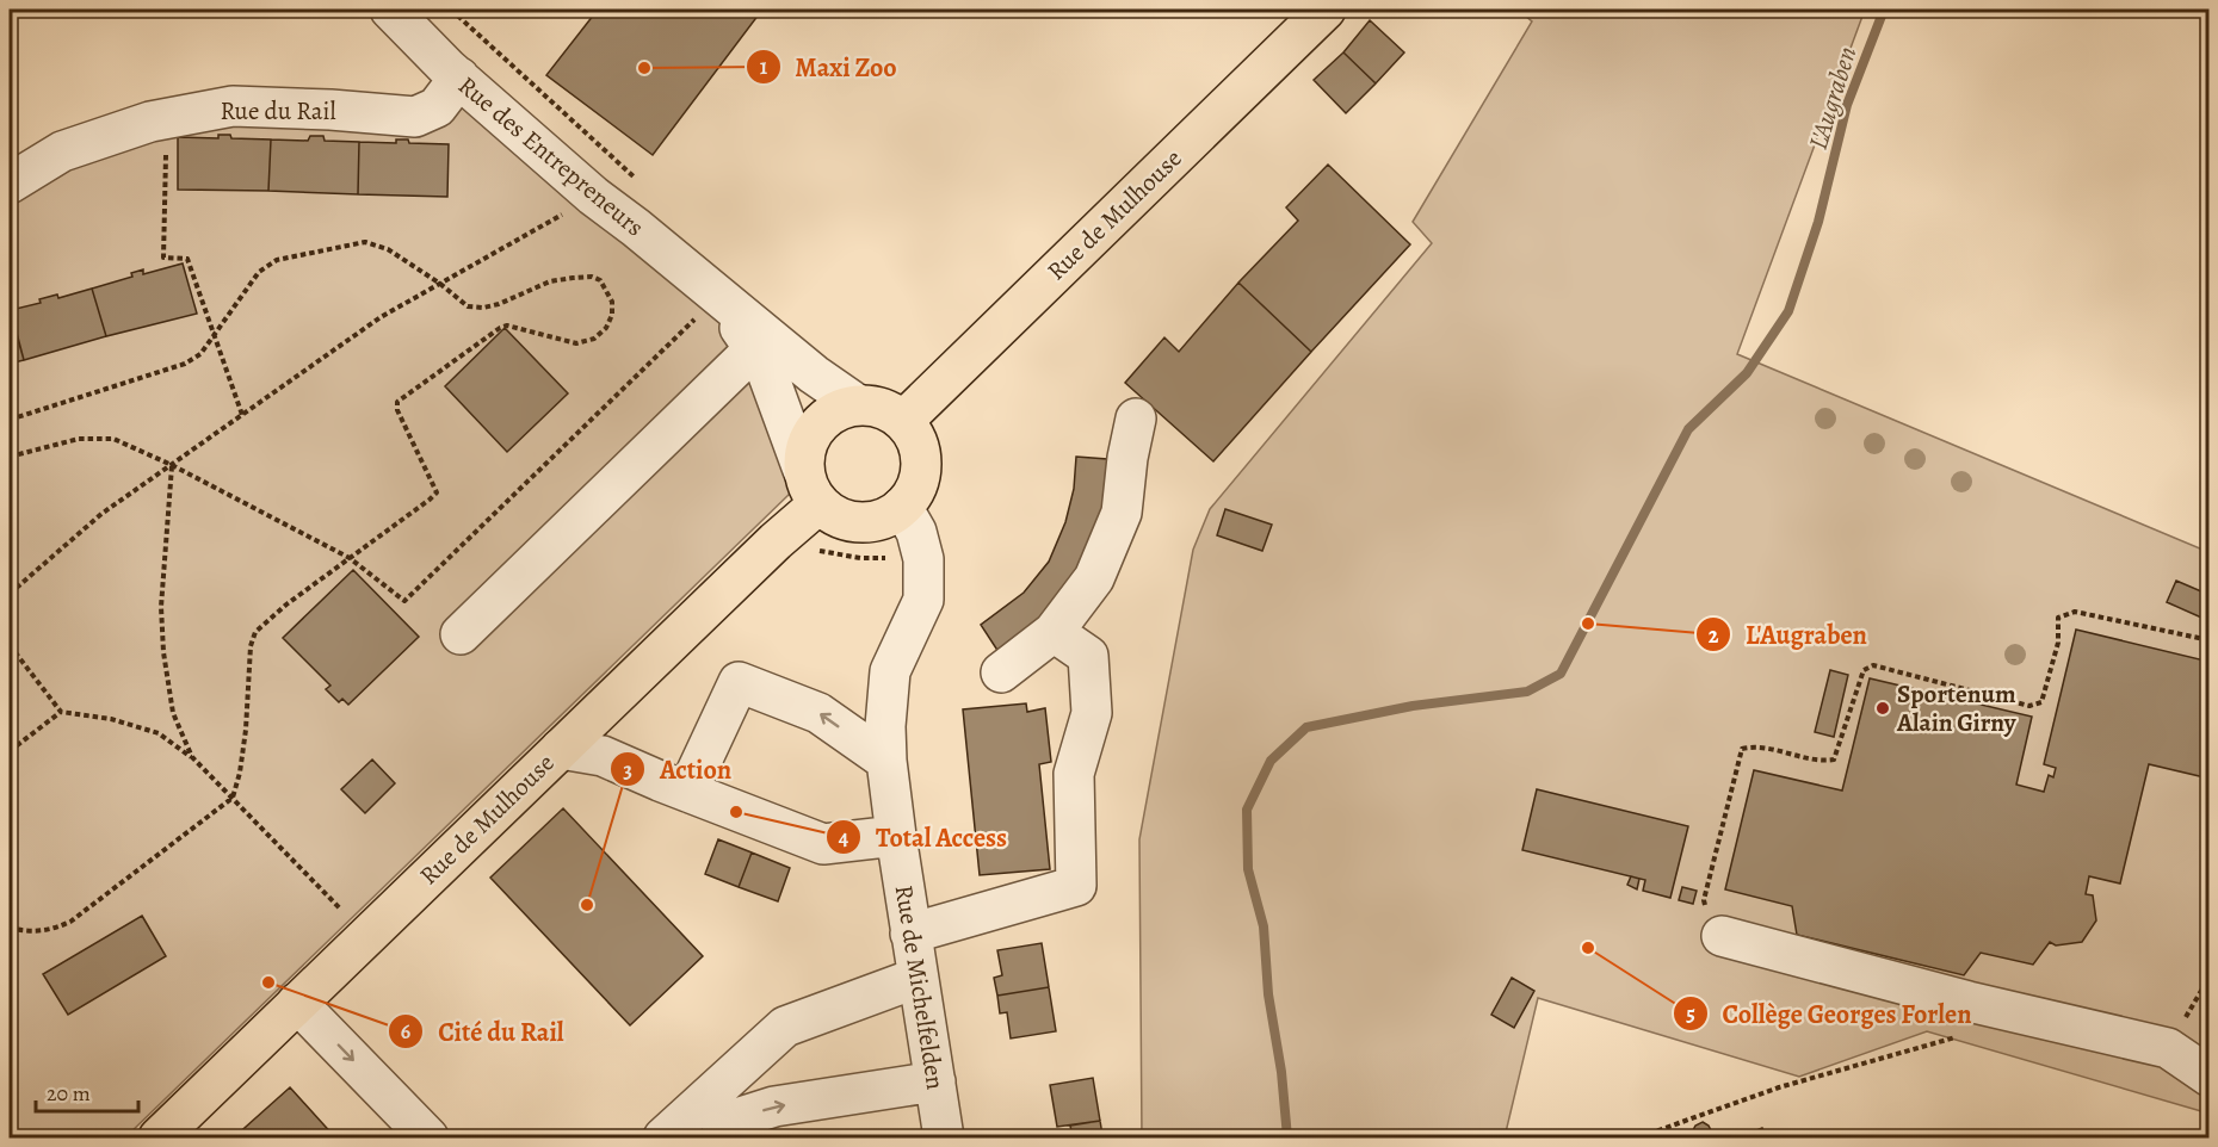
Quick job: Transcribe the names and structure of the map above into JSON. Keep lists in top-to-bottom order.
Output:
{
  "streets": {
    "main road": ["Rue de Mulhouse"],
    "street": ["Rue du Rail", "Rue des Entrepreneurs", "Rue de Michelfelden"]
  },
  "crossings": [
    ["Rue du Rail", "Rue des Entrepreneurs"],
    ["Rue des Entrepreneurs", "Rue de Mulhouse"],
    ["Rue des Entrepreneurs", "Rue de Michelfelden"],
    ["Rue de Mulhouse", "Rue de Michelfelden"]
  ],
  "water": ["L'Augraben"],
  "places": [
    "Maxi Zoo",
    "L'Augraben",
    "Sportenum Alain Girny",
    "Total Access",
    "Action",
    "Collège Georges Forlen",
    "Cité du Rail"
  ],
  "scale_bar": "20 m"
}
